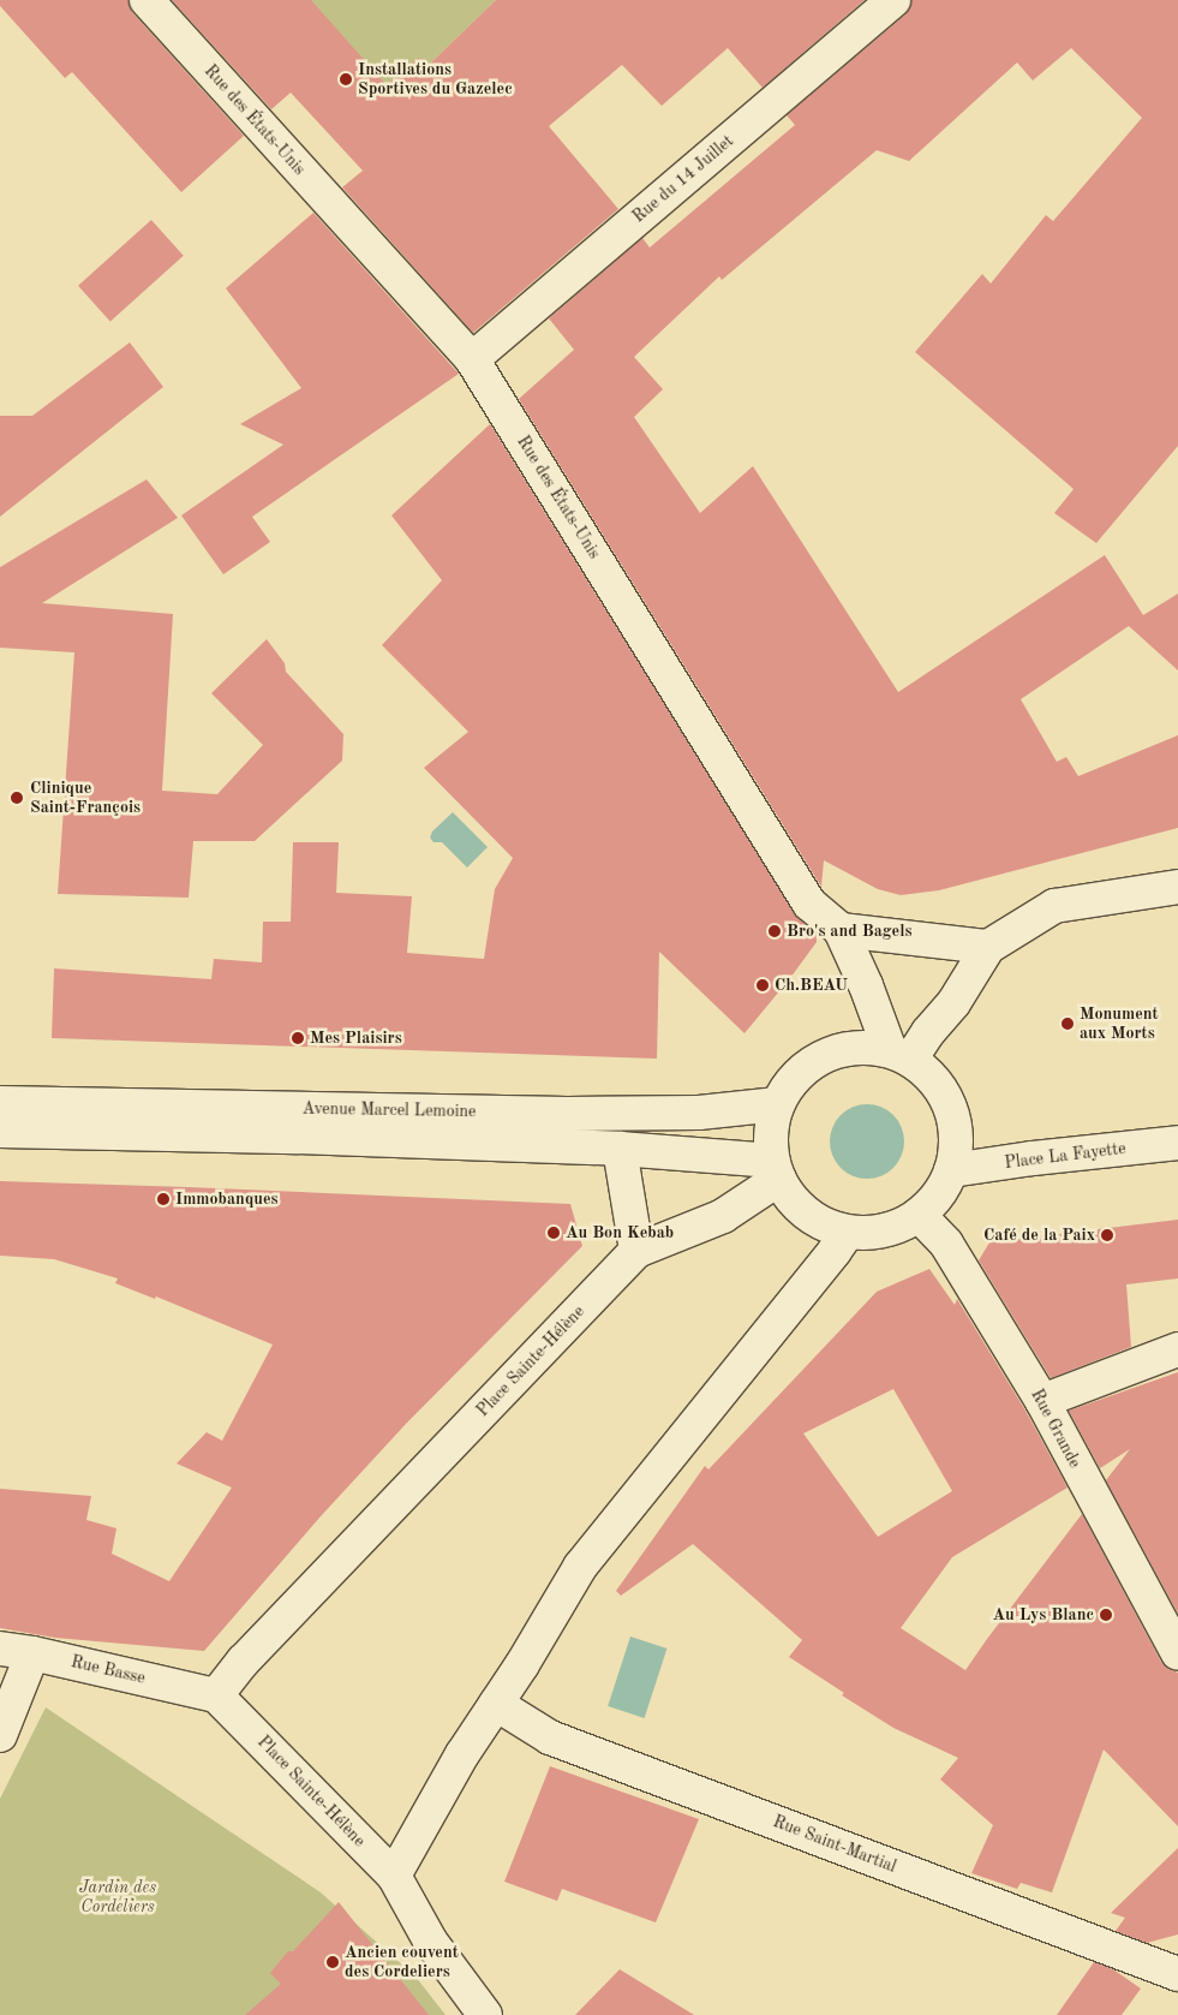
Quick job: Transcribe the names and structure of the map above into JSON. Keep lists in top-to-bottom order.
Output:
{
  "streets": {
    "street": [
      "Rue des États-Unis",
      "Rue du 14 Juillet",
      "Avenue Marcel Lemoine",
      "Place La Fayette",
      "Place Sainte-Hélène",
      "Rue Grande",
      "Rue Basse",
      "Rue Saint-Martial"
    ]
  },
  "crossings": [
    ["Rue des États-Unis", "Rue du 14 Juillet"],
    ["Rue des États-Unis", "Avenue Marcel Lemoine"],
    ["Rue des États-Unis", "Place La Fayette"],
    ["Rue des États-Unis", "Place Sainte-Hélène"],
    ["Rue des États-Unis", "Rue Grande"],
    ["Avenue Marcel Lemoine", "Place La Fayette"],
    ["Avenue Marcel Lemoine", "Place Sainte-Hélène"],
    ["Avenue Marcel Lemoine", "Rue Grande"],
    ["Place La Fayette", "Place Sainte-Hélène"],
    ["Place La Fayette", "Rue Grande"],
    ["Place Sainte-Hélène", "Rue Grande"],
    ["Place Sainte-Hélène", "Rue Basse"]
  ],
  "parks": ["Jardin des Cordeliers"],
  "places": [
    "Installations Sportives du Gazelec",
    "Clinique Saint-François",
    "Bro's and Bagels",
    "Ch.BEAU",
    "Monument aux Morts",
    "Mes Plaisirs",
    "Immobanques",
    "Au Bon Kebab",
    "Café de la Paix",
    "Au Lys Blanc",
    "Ancien couvent des Cordeliers"
  ]
}
